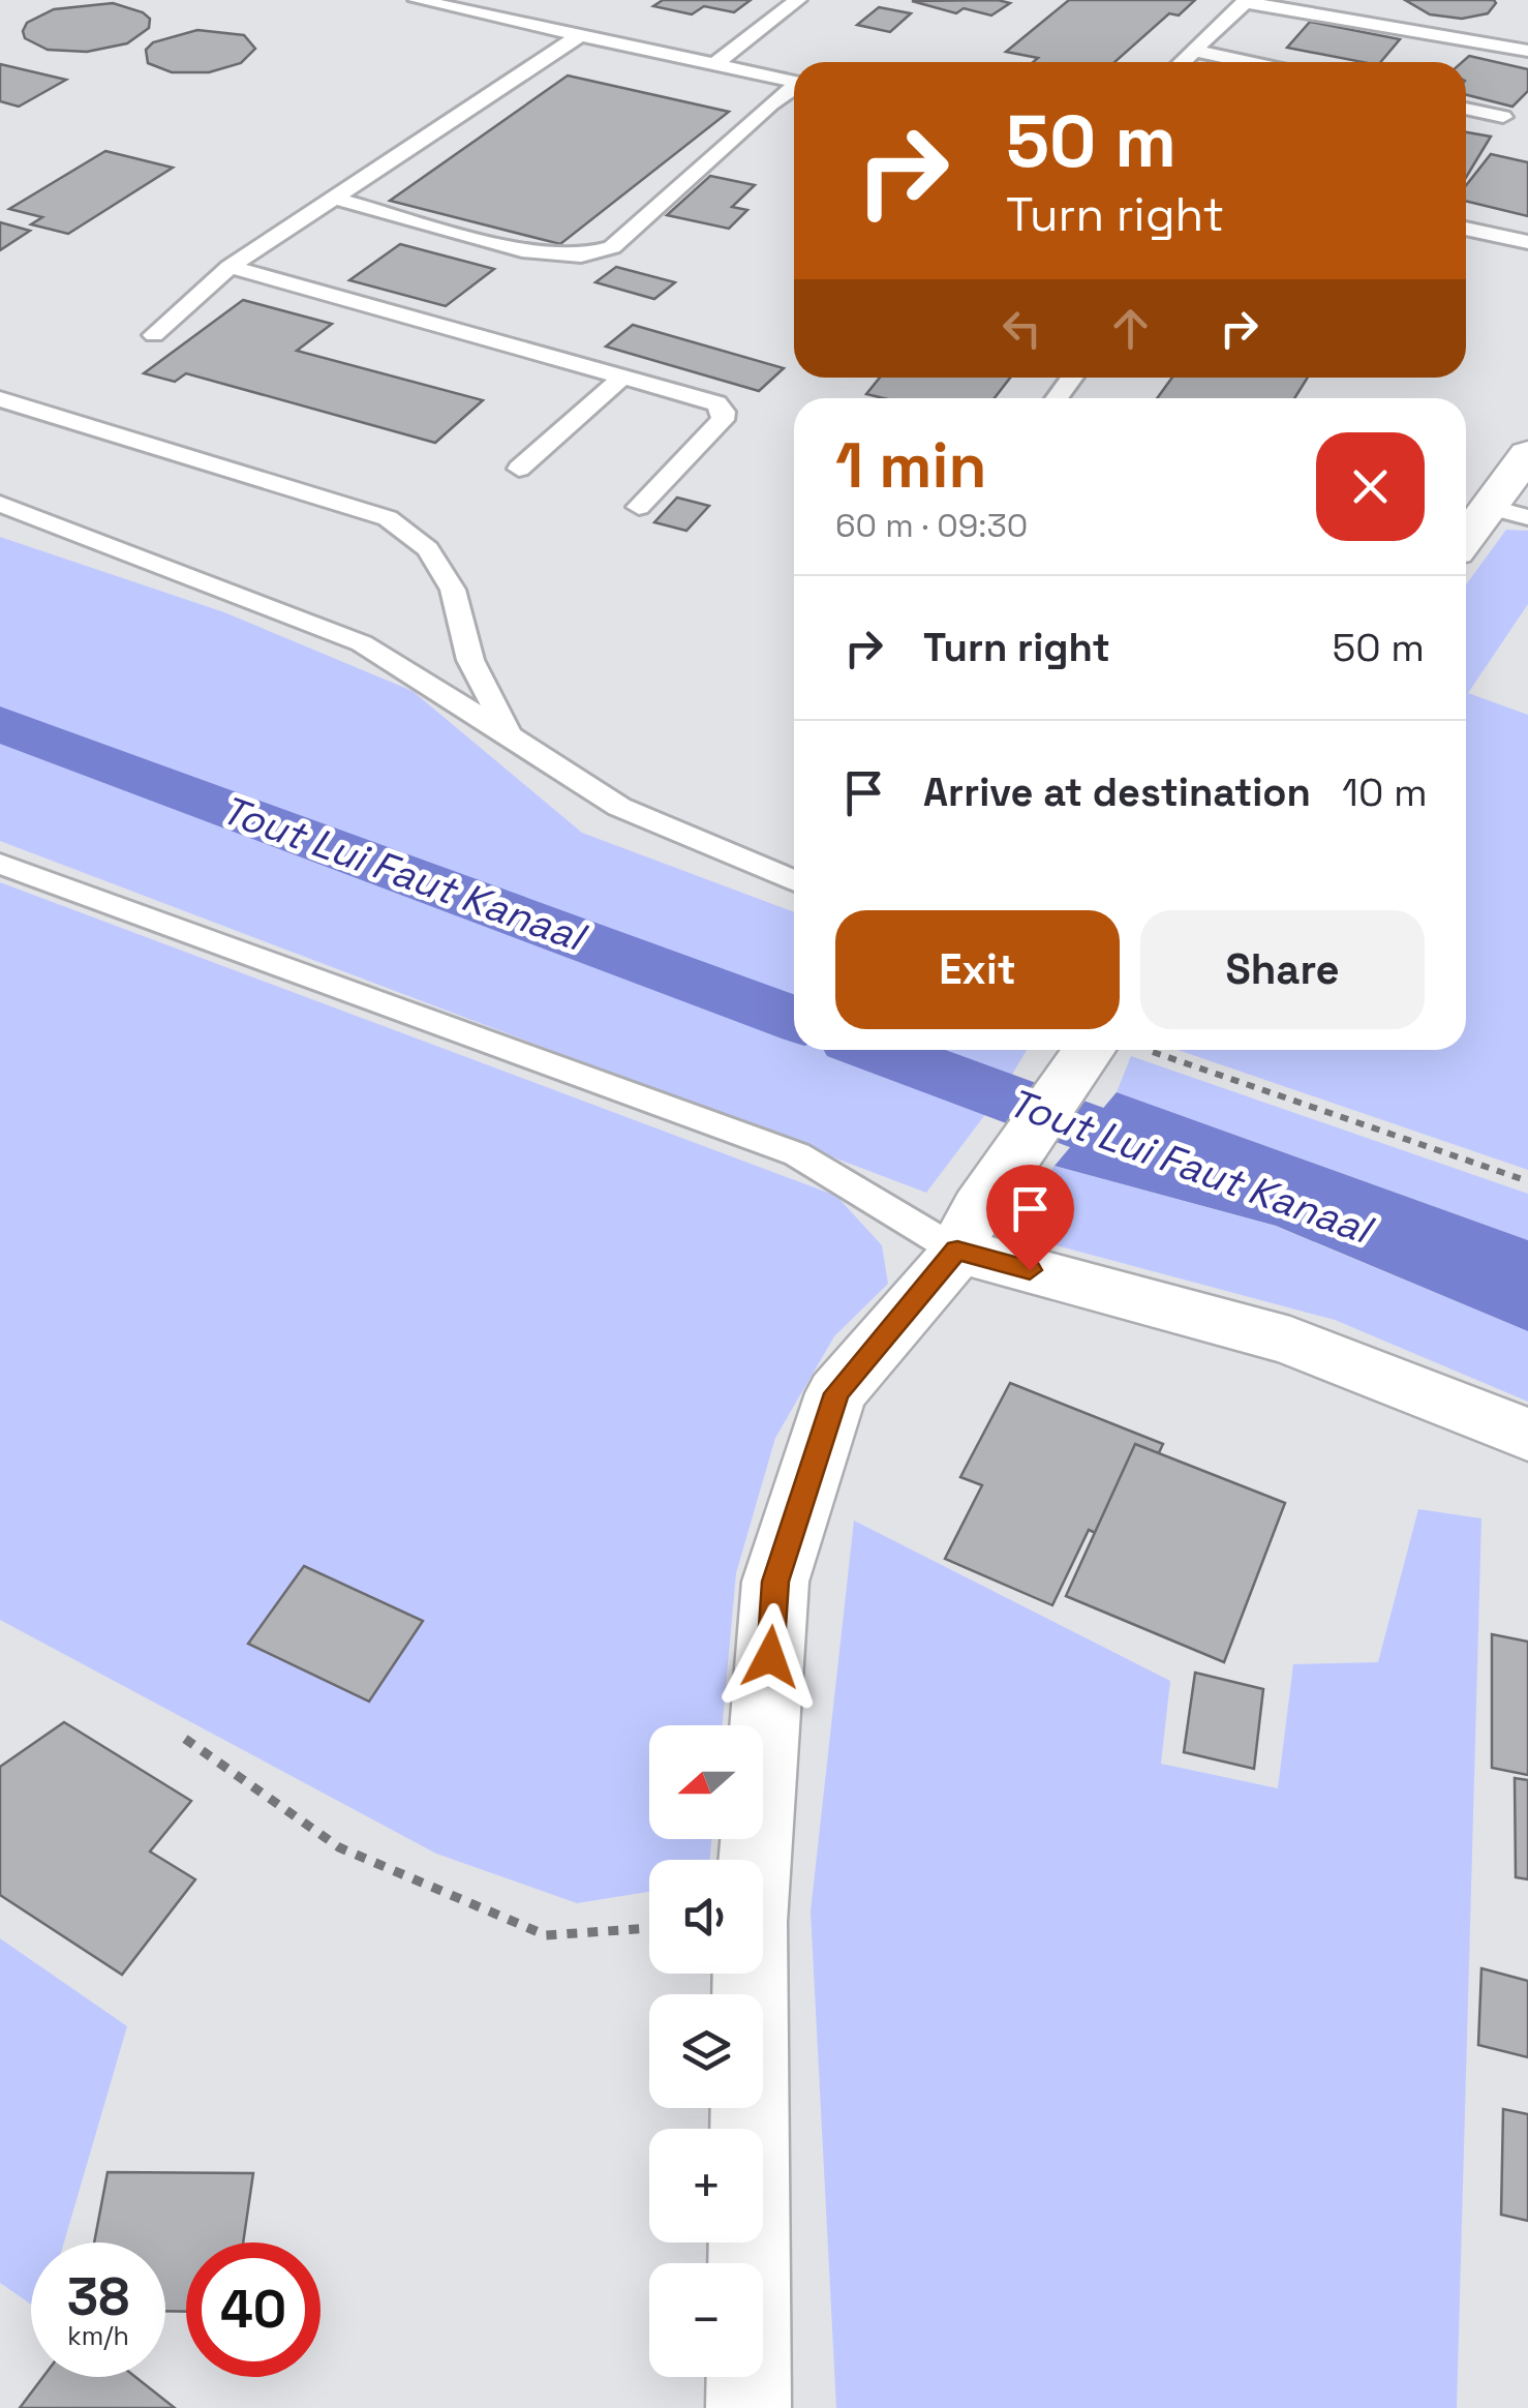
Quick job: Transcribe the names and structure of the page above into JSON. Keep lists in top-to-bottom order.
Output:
{
  "water": ["Tout Lui Faut Kanaal"],
  "north": "left",
  "page": {
    "turn": ["50 m", "Turn right"],
    "heading": ["1 min", "60 m · 09:30"],
    "list": [
      {
        "name": "Turn right",
        "value": "50 m"
      },
      {
        "name": "Arrive at destination",
        "value": "10 m"
      }
    ],
    "buttons": ["Exit", "Share"],
    "map_buttons": ["+", "−"],
    "speed": "38 km/h",
    "limit": "40"
  }
}
